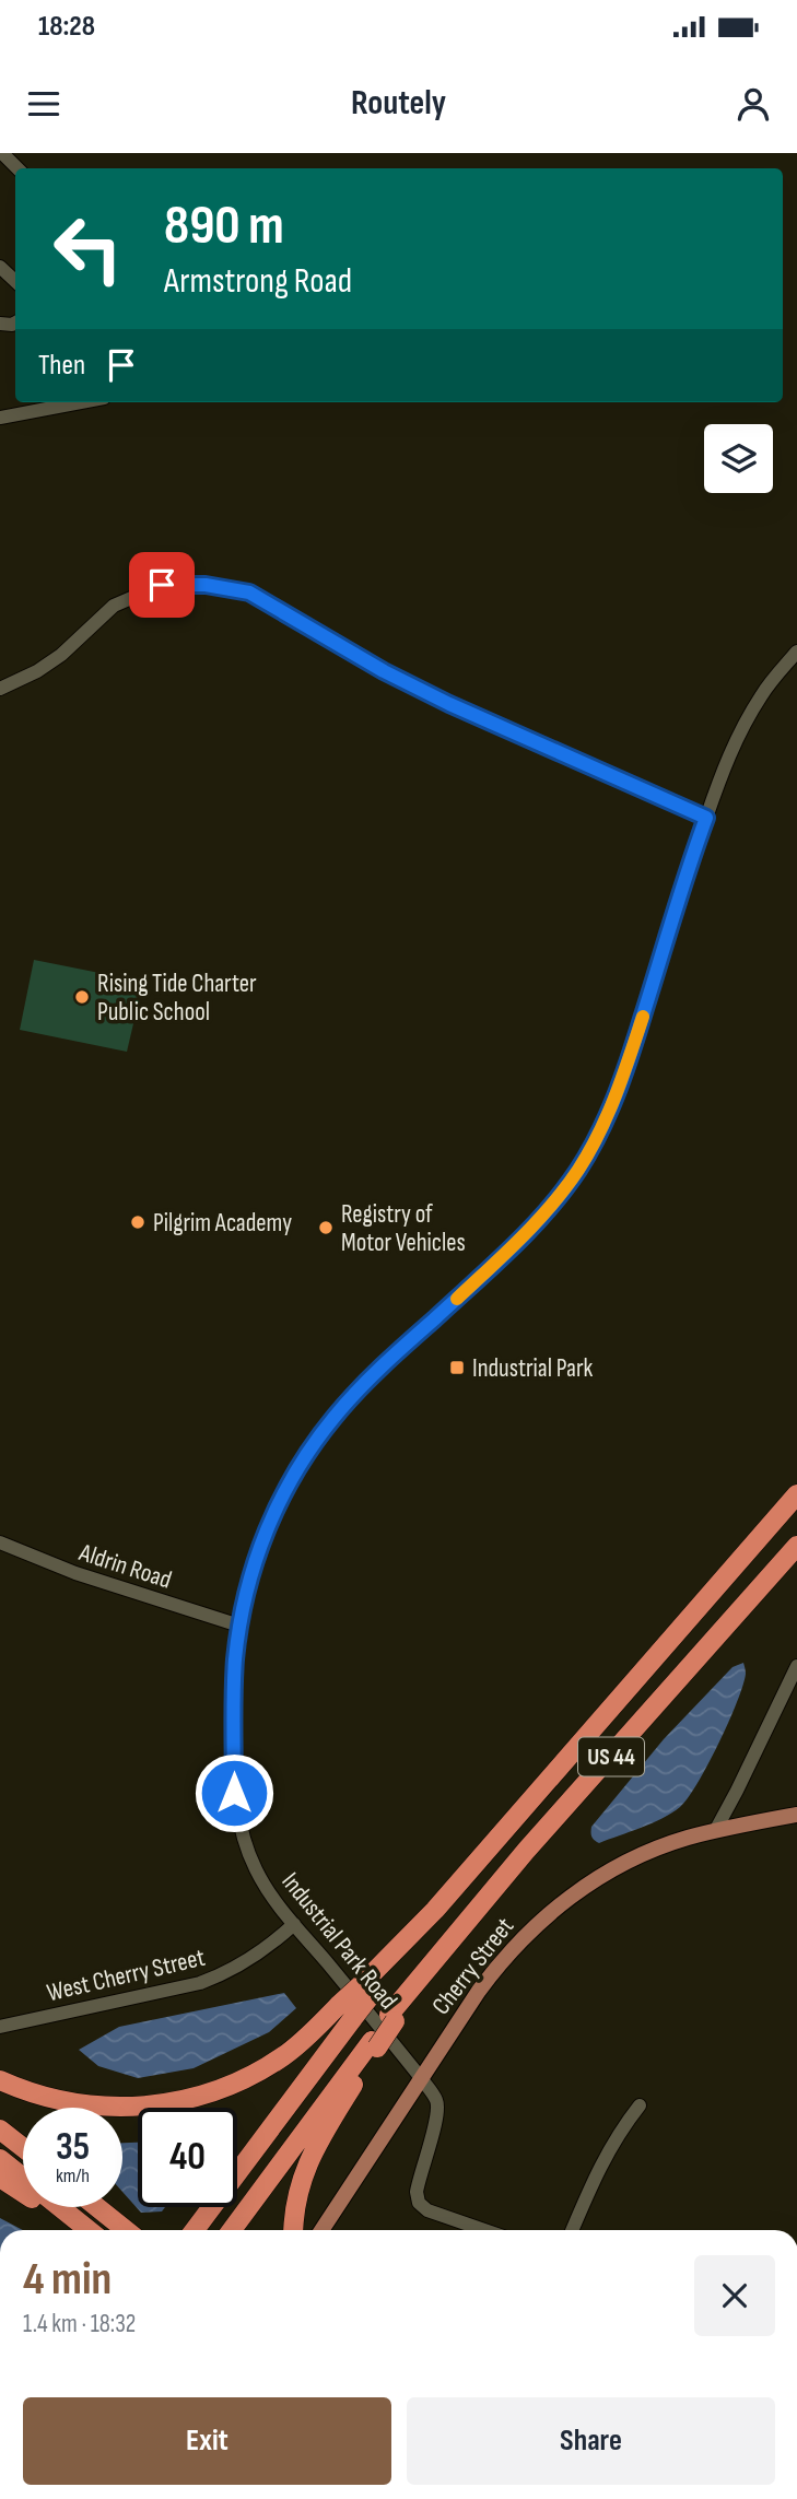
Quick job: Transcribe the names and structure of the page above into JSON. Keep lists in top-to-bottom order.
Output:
{
  "streets": {
    "highway": ["US 44"],
    "main road": ["Cherry Street"],
    "street": ["Aldrin Road", "Industrial Park Road", "West Cherry Street"]
  },
  "crossings": [
    ["Aldrin Road", "Industrial Park Road"],
    ["Industrial Park Road", "Cherry Street"],
    ["Industrial Park Road", "West Cherry Street"]
  ],
  "places": {
    "other": ["Rising Tide Charter Public School", "Pilgrim Academy", "Registry of Motor Vehicles"],
    "transit": ["Industrial Park"]
  },
  "page": {
    "status": "18:28",
    "header": "Routely",
    "turn": ["890 m", "Armstrong Road"],
    "then": "Then",
    "speed": "35 km/h",
    "limit": "40",
    "heading": ["4 min", "1.4 km · 18:32"],
    "buttons": ["Exit", "Share"]
  }
}
